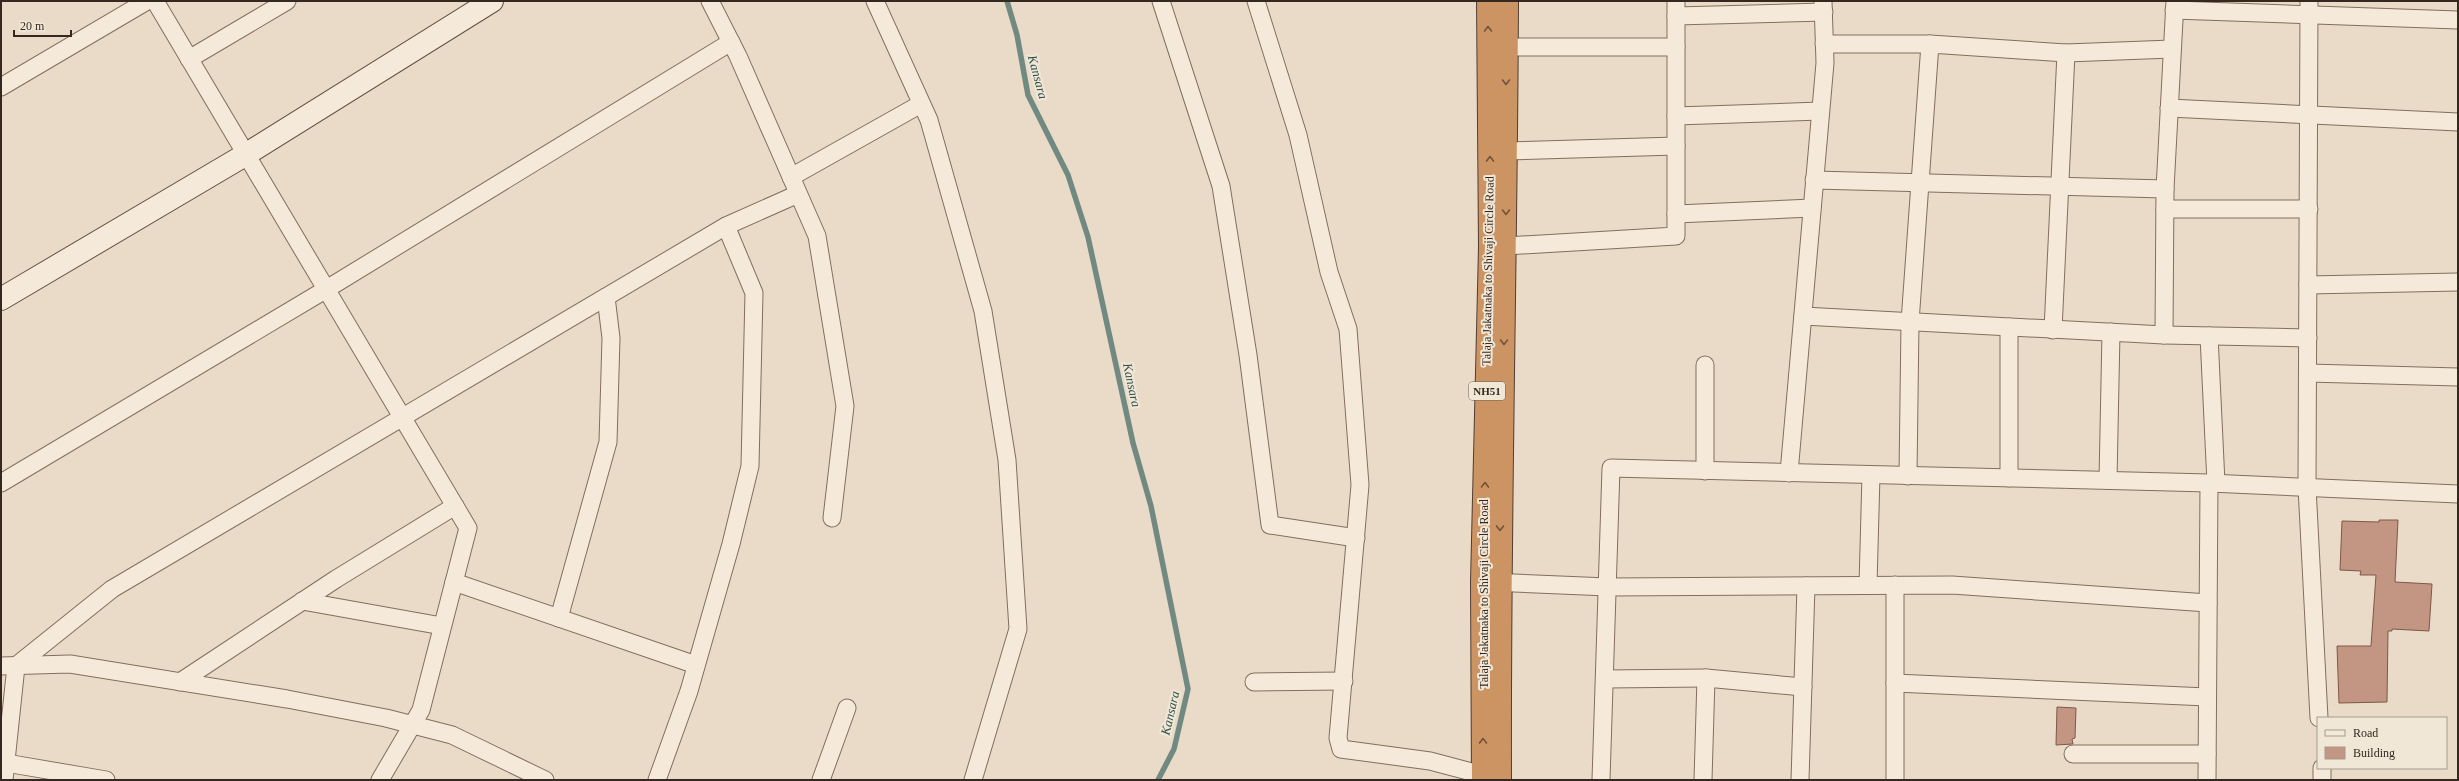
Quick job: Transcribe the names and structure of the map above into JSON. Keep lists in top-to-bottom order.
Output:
{
  "streets": {
    "highway": ["Talaja Jakatnaka to Shivaji Circle Road", "NH51"]
  },
  "water": ["Kansara"],
  "legend": ["Road", "Building"],
  "scale_bar": "20 m"
}
